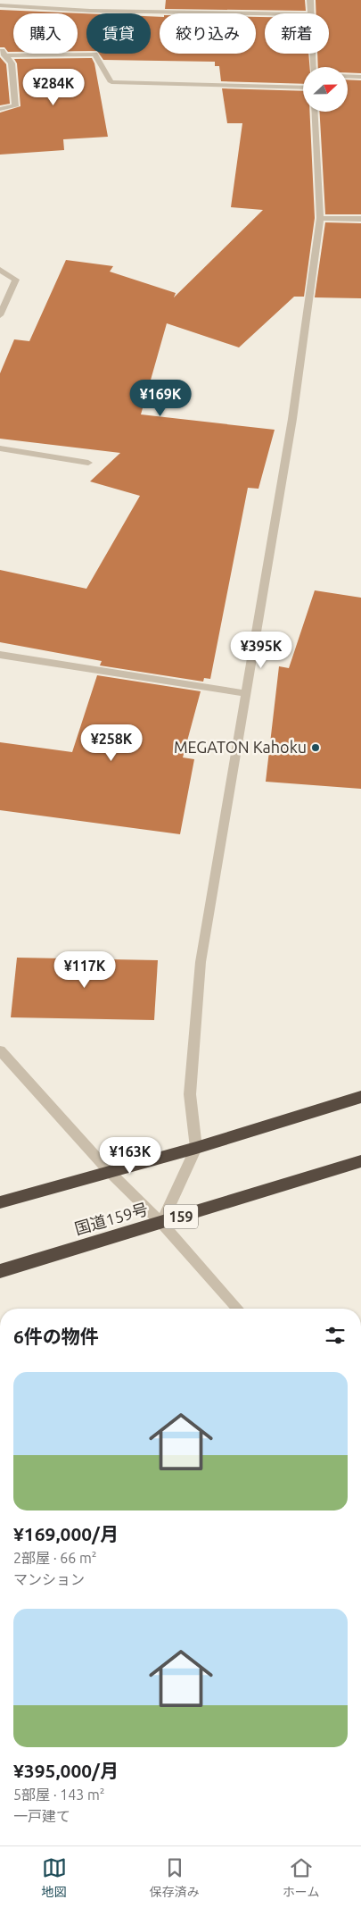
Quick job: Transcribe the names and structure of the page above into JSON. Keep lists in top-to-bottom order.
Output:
{
  "streets": {
    "highway": ["159", "国道159号"]
  },
  "places": ["MEGATON Kahoku"],
  "north": "right",
  "page": {
    "chip": [
      "購入",
      "賃貸",
      "絞り込み",
      "新着"
    ],
    "price": [
      "¥284K",
      "¥169K",
      "¥395K",
      "¥258K",
      "¥117K",
      "¥163K"
    ],
    "heading": "6件の物件",
    "list": [
      {
        "name": "¥169,000/月",
        "note": "2部屋 · 66 m² · マンション"
      },
      {
        "name": "¥395,000/月",
        "note": "5部屋 · 143 m² · 一戸建て"
      }
    ],
    "tabs": ["地図", "保存済み", "ホーム"]
  }
}
